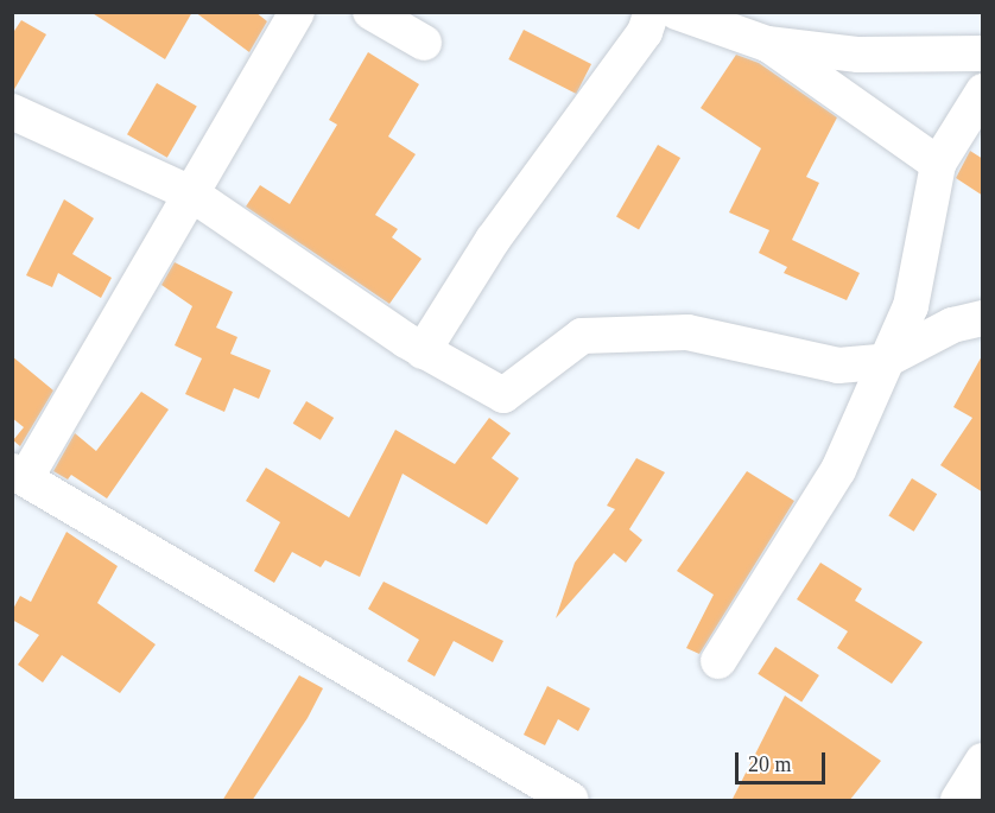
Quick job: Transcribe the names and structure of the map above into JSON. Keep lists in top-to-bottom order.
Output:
{
  "scale_bar": "20 m"
}
